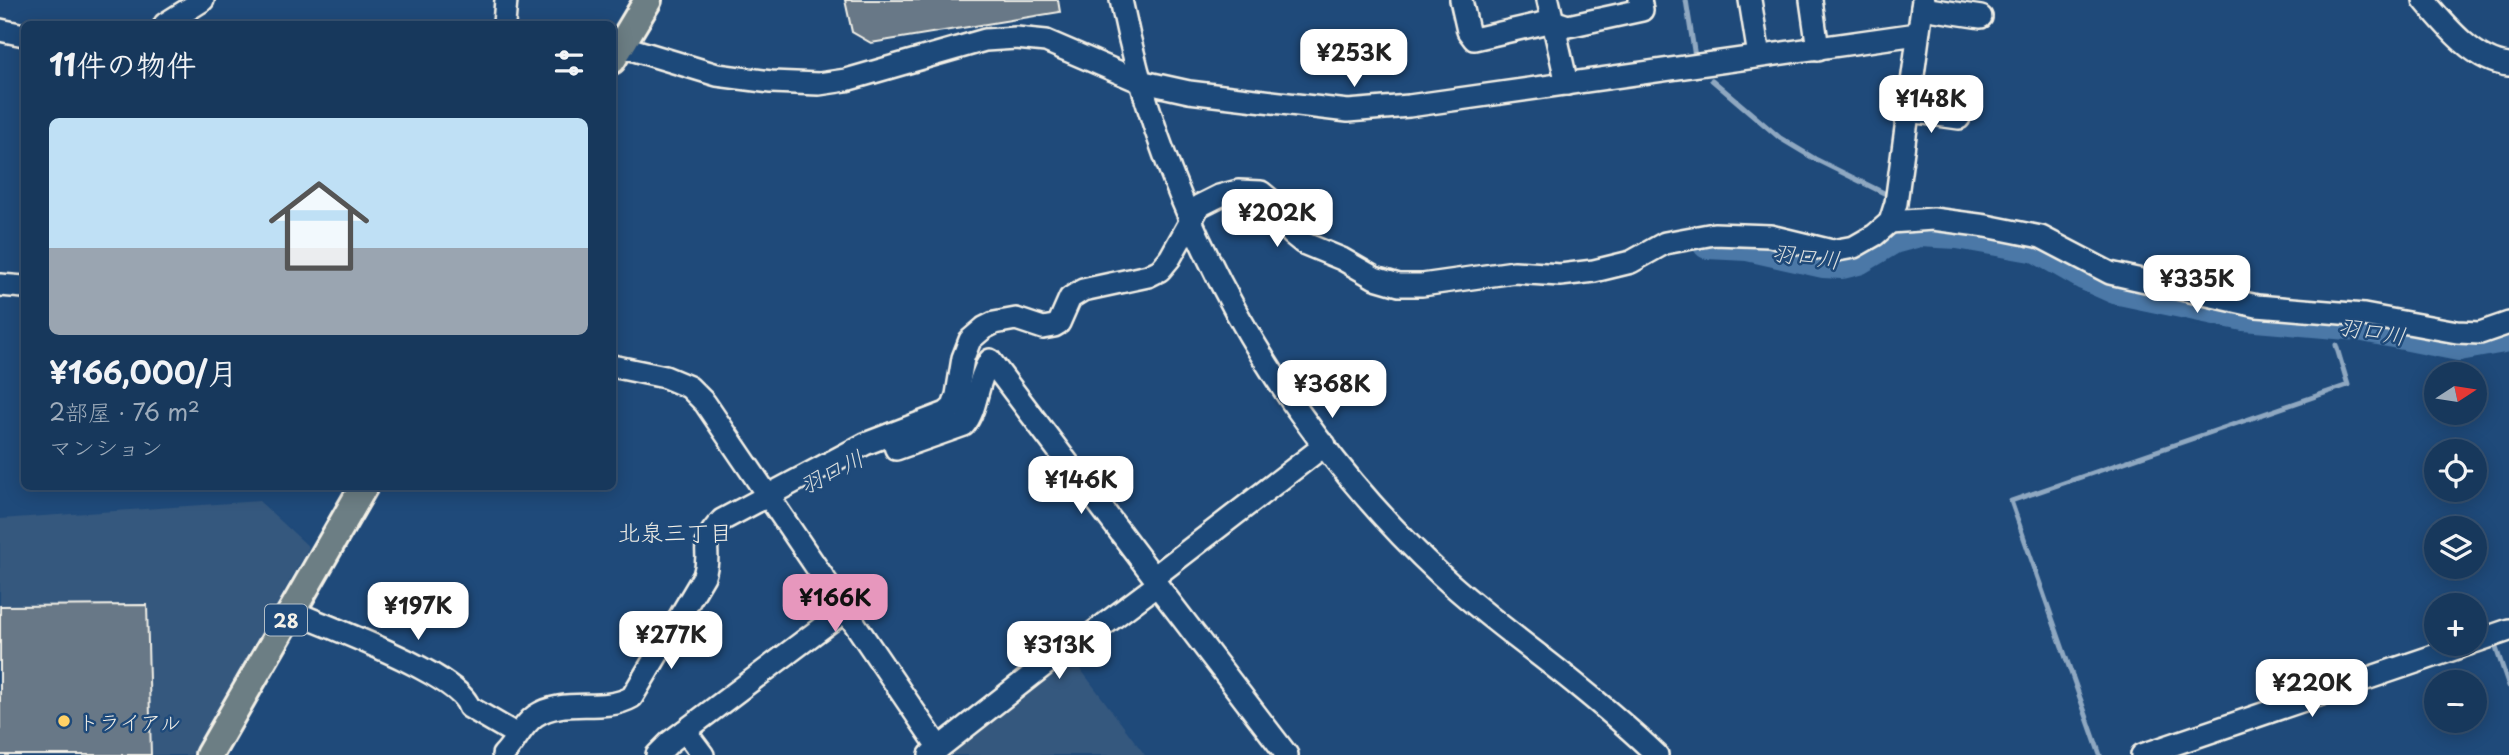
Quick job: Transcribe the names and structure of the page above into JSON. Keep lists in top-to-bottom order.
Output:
{
  "streets": {
    "main road": ["28"]
  },
  "districts": ["北泉三丁目"],
  "water": ["羽口川"],
  "places": ["トライアル"],
  "north": "right",
  "page": {
    "heading": "11件の物件",
    "price": [
      "¥253K",
      "¥148K",
      "¥202K",
      "¥335K",
      "¥368K",
      "¥146K",
      "¥166K",
      "¥197K",
      "¥277K",
      "¥313K",
      "¥220K"
    ],
    "list": [
      {
        "name": "¥166,000/月",
        "note": "2部屋 · 76 m² · マンション"
      }
    ],
    "map_buttons": ["+", "−"]
  }
}
